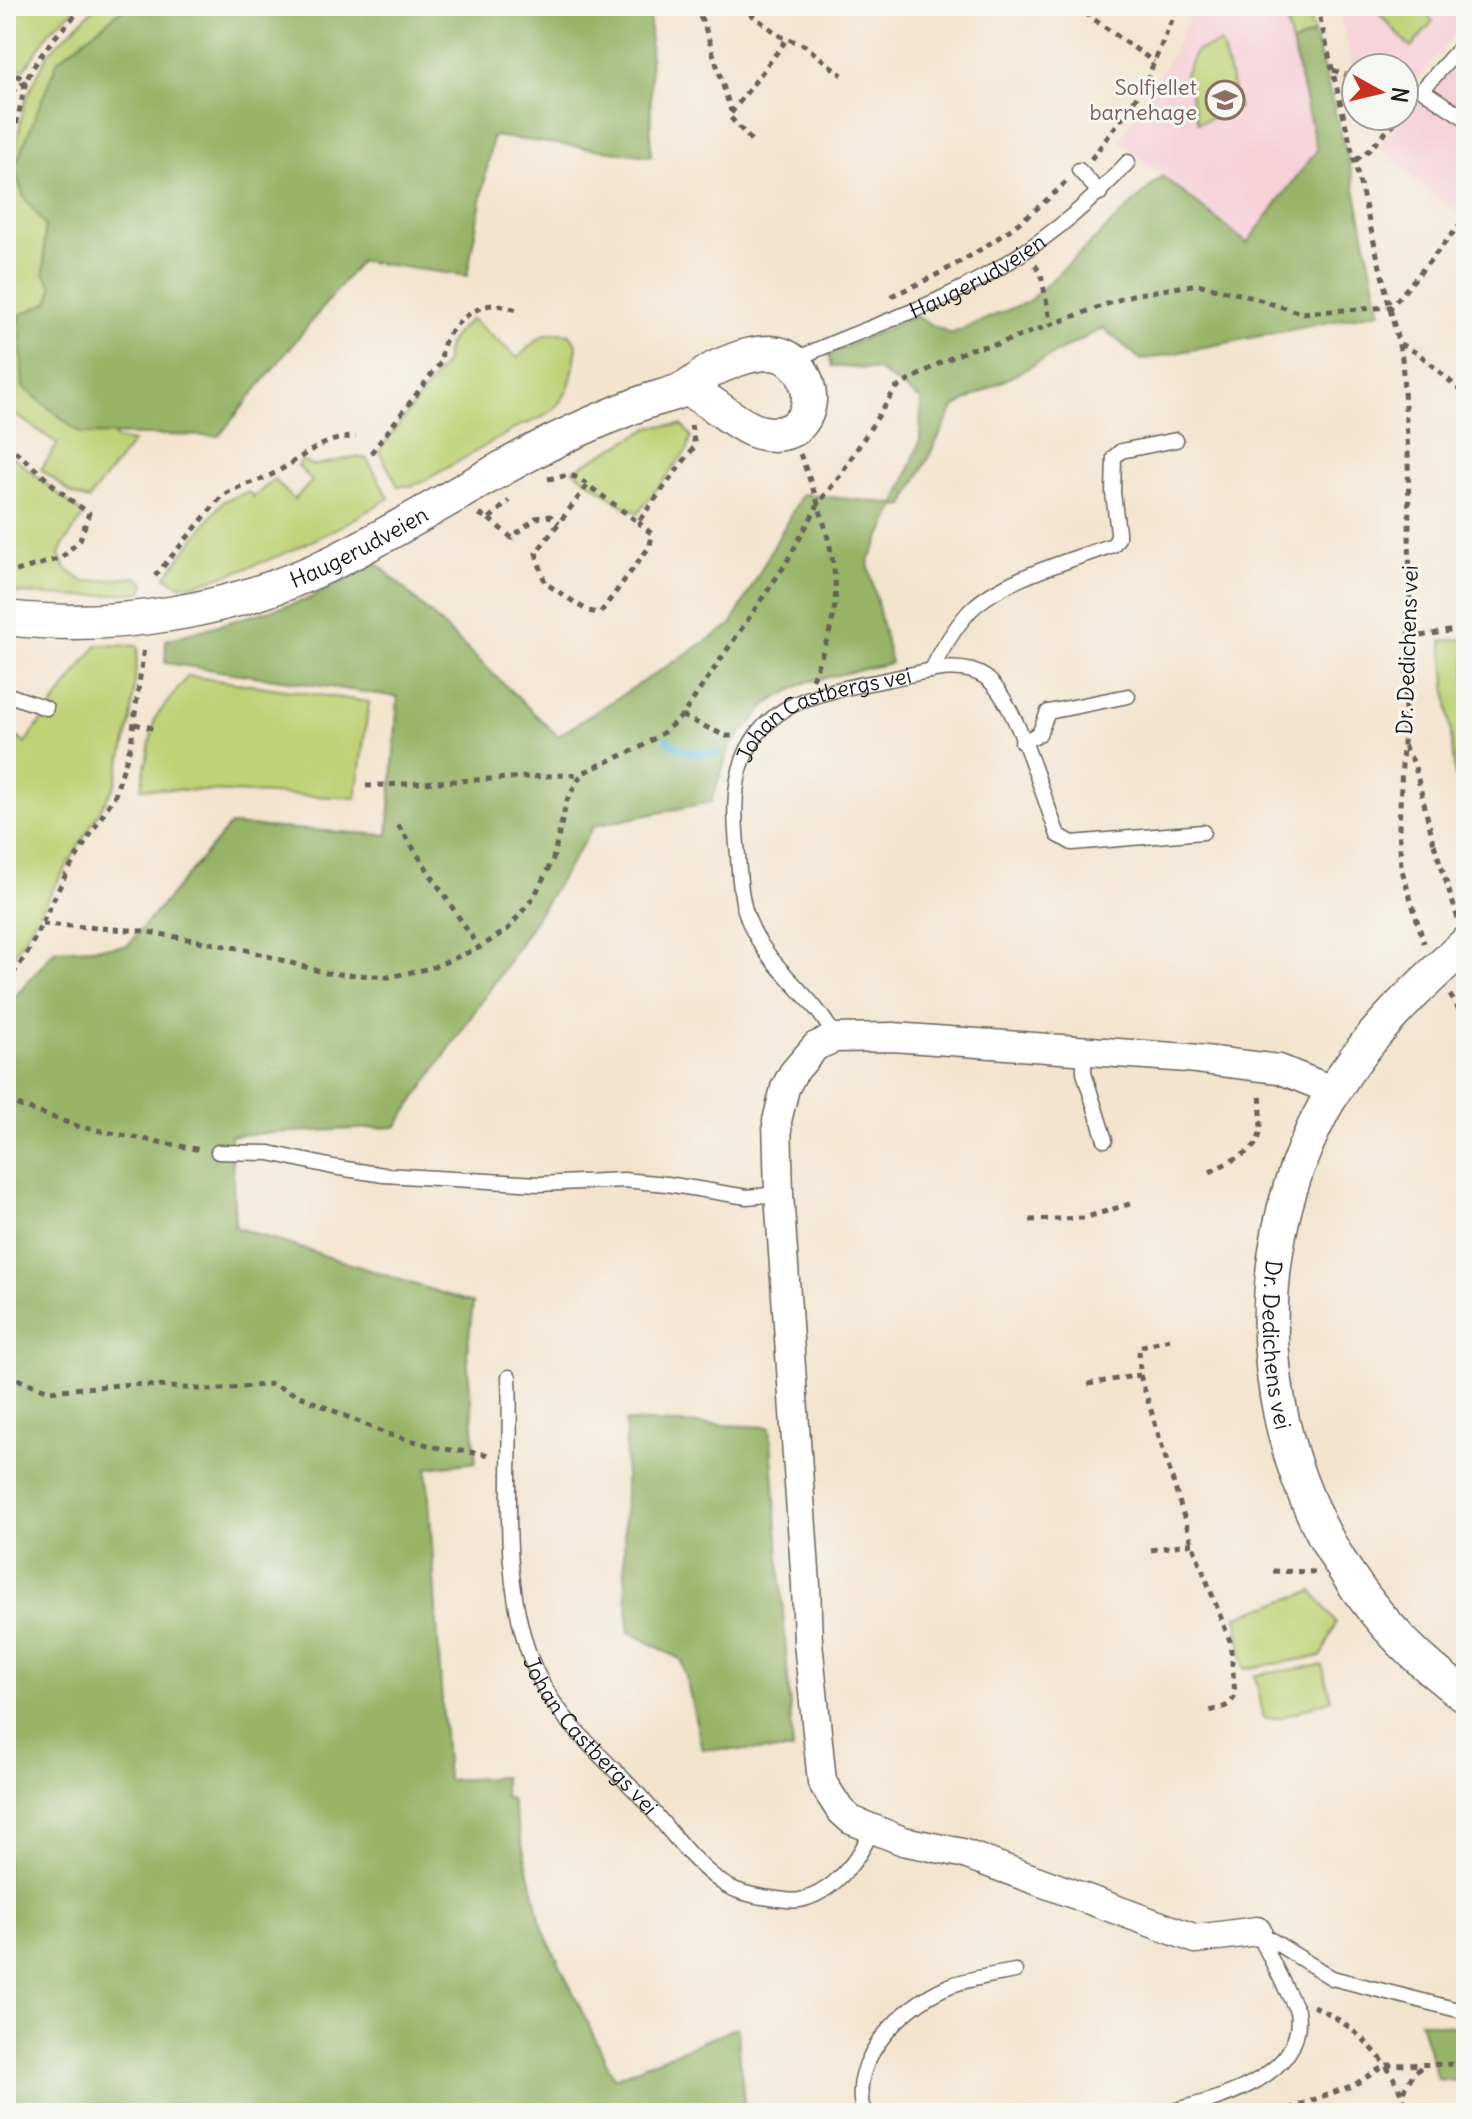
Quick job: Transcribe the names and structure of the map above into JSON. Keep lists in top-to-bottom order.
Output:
{
  "streets": {
    "street": ["Haugerudveien", "Dr. Dedichens vei"],
    "lane": ["Johan Castbergs vei"]
  },
  "places": {
    "school or university": ["Solfjellet barnehage"]
  },
  "north": "right"
}
